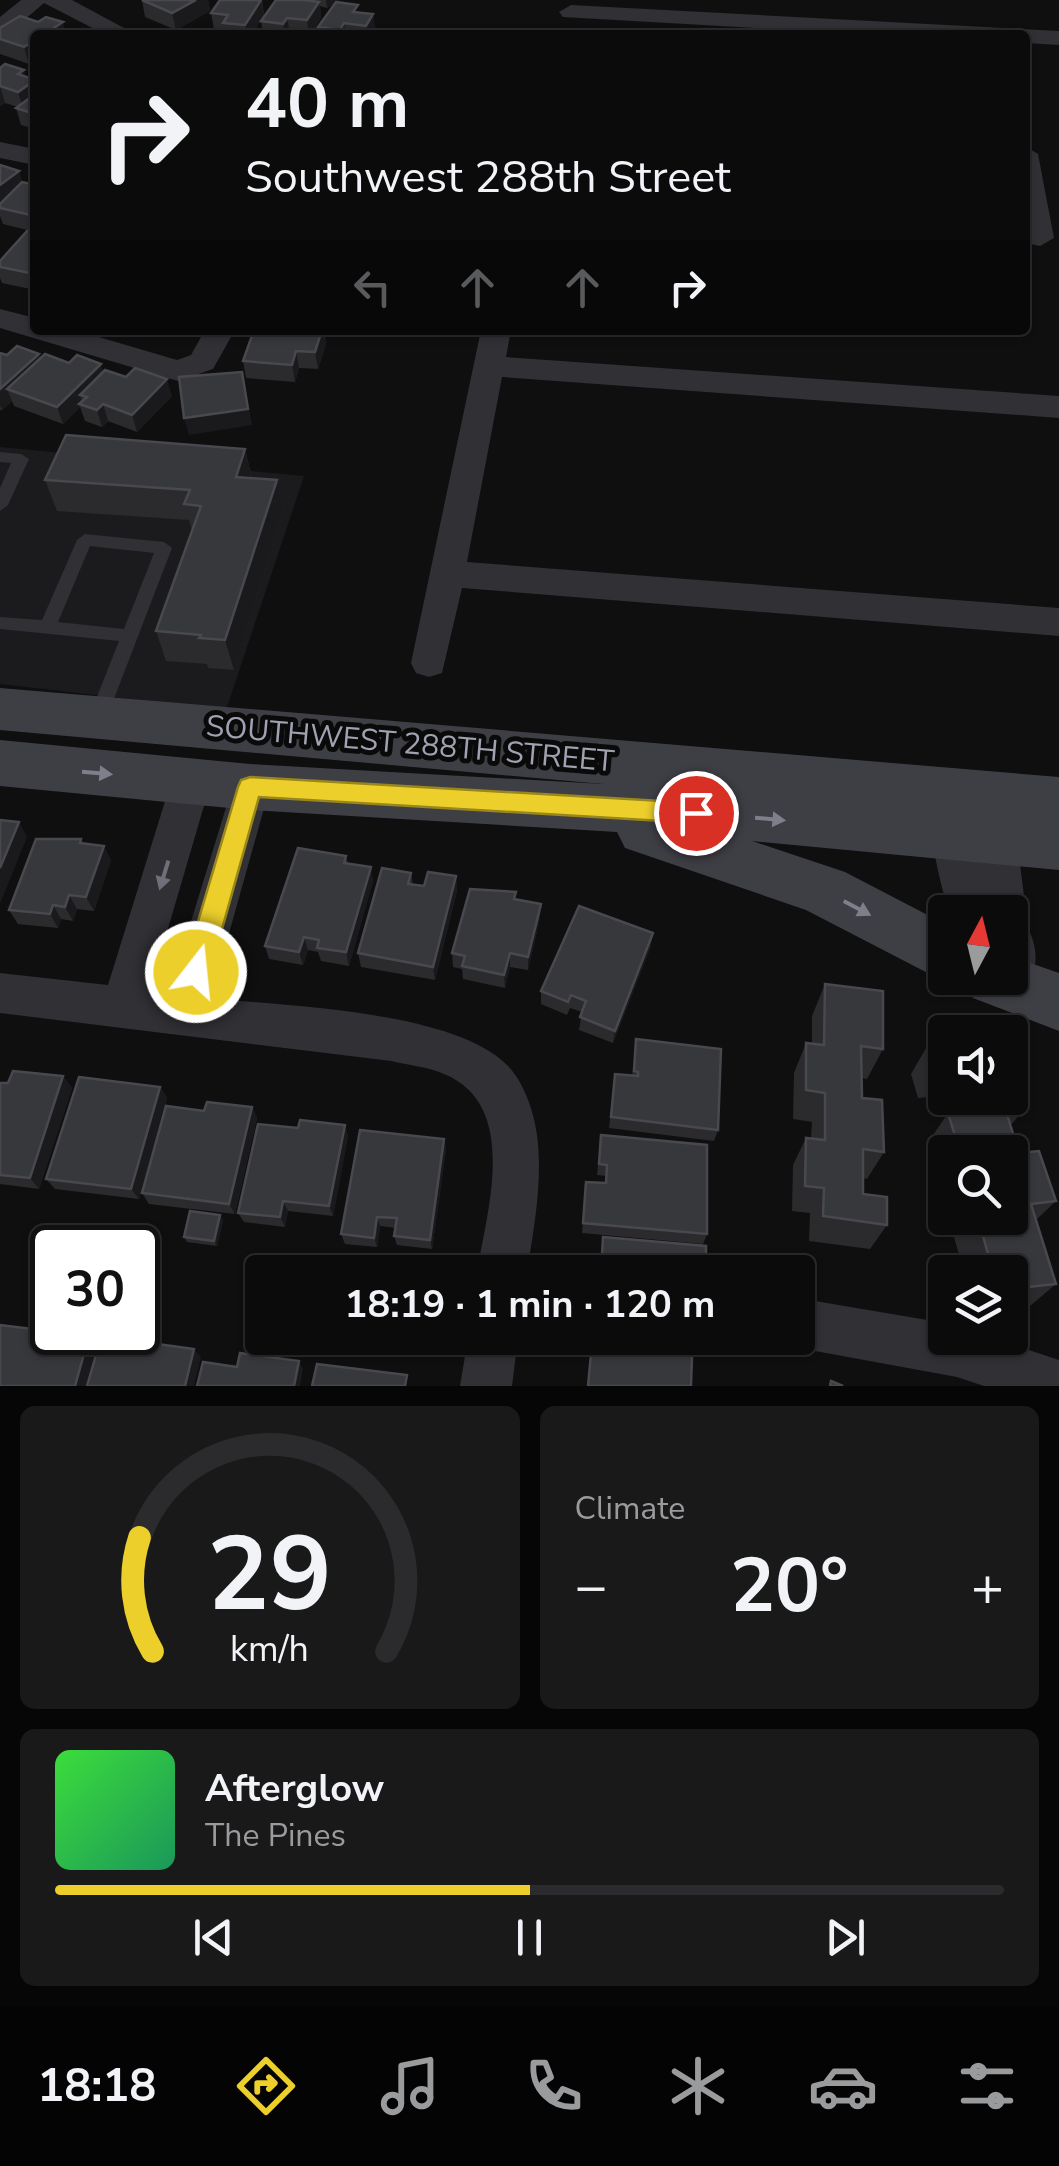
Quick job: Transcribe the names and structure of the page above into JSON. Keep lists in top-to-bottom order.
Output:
{
  "streets": {
    "main road": ["SOUTHWEST 288TH STREET"]
  },
  "north": "top",
  "page": {
    "turn": ["40 m", "Southwest 288th Street"],
    "limit": "30",
    "trip": "18:19 · 1 min · 120 m",
    "tile": "Climate",
    "heat": ["−", "20°", "+"],
    "song": ["Afterglow", "The Pines"],
    "tabs": "18:18",
    "gauge": ["29", "km/h"]
  }
}
